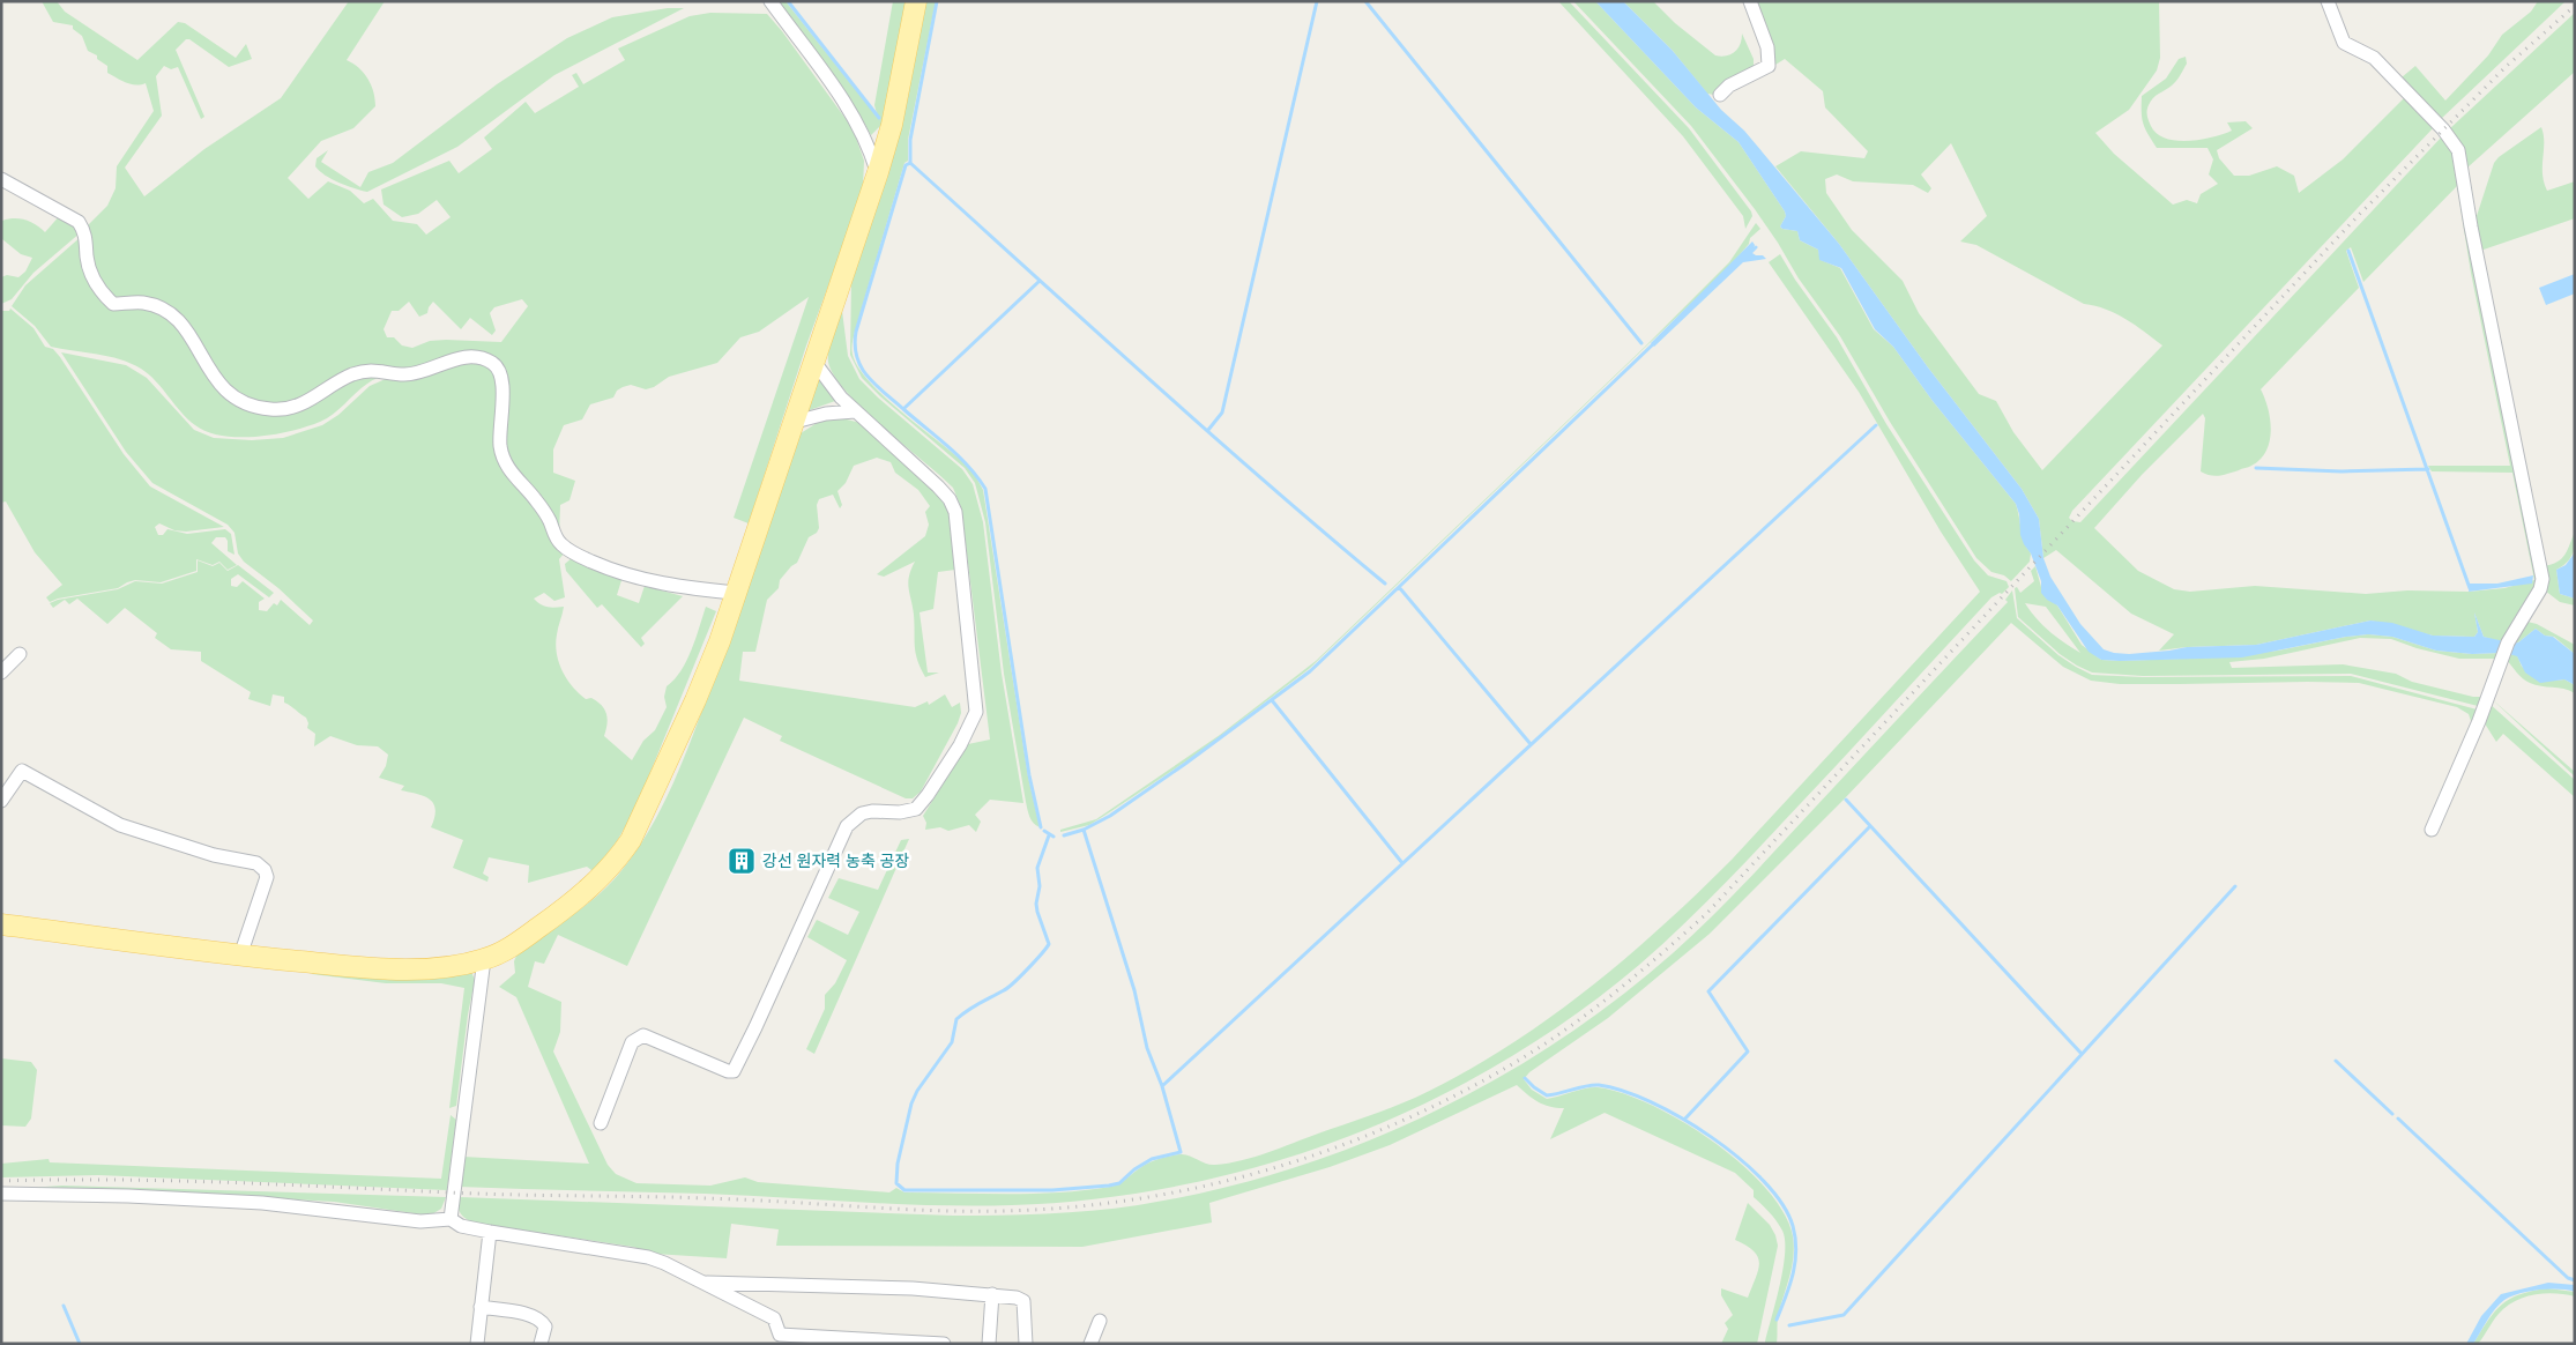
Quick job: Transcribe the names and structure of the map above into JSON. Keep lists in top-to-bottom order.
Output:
{
  "places": {
    "building": ["강선 원자력 농축 공장"]
  }
}
